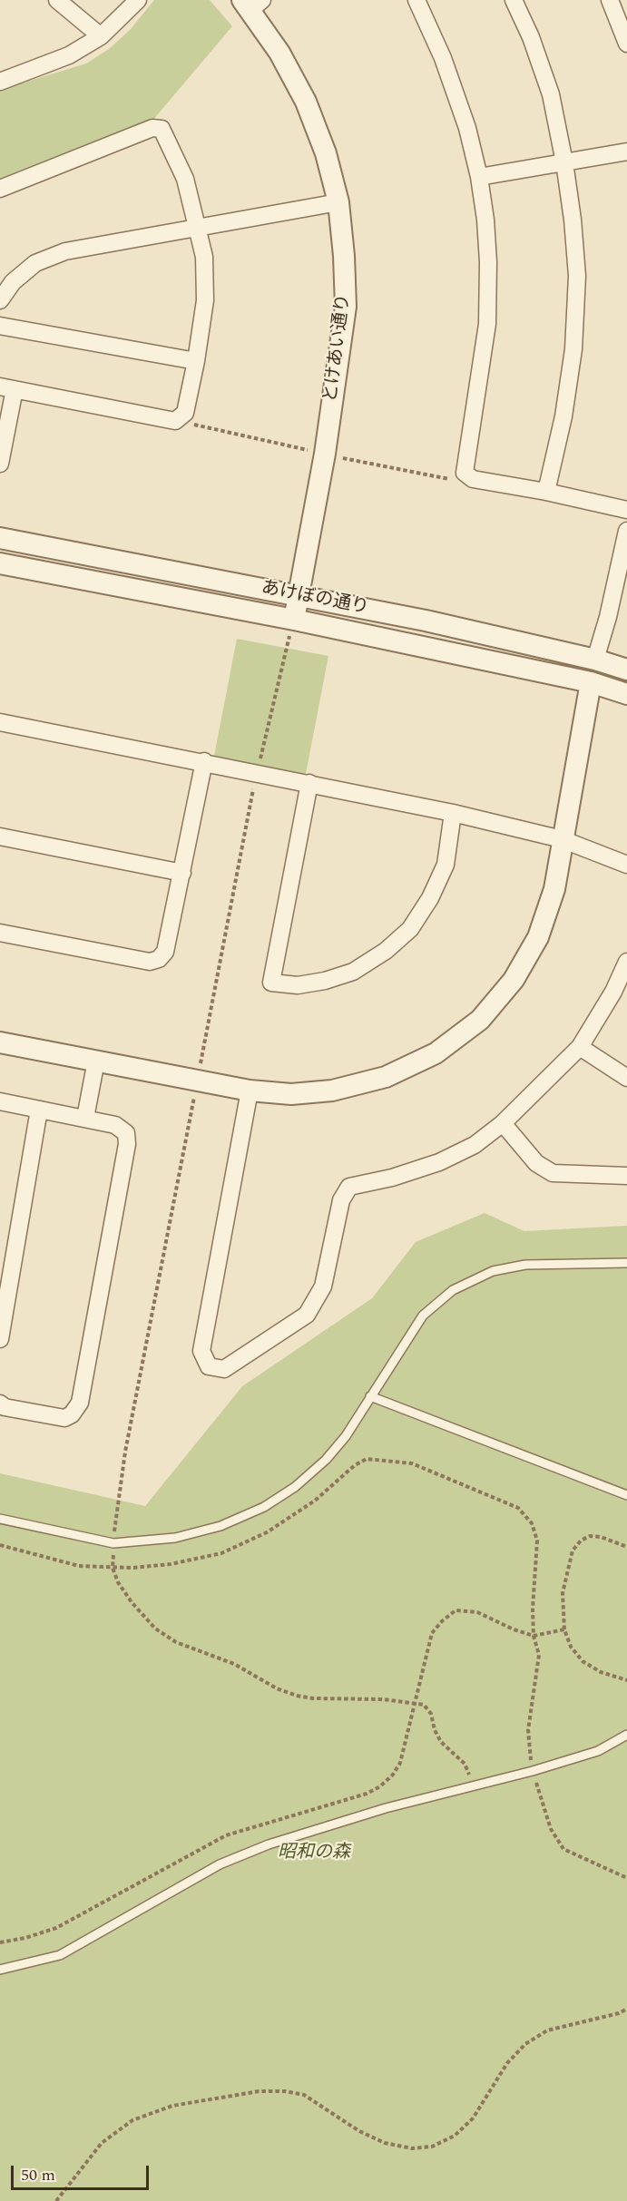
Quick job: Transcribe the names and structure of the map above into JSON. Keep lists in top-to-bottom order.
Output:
{
  "streets": {
    "street": ["とけあい通り", "あけぼの通り"]
  },
  "crossings": [
    ["とけあい通り", "あけぼの通り"]
  ],
  "parks": ["昭和の森"],
  "scale_bar": "50 m"
}
